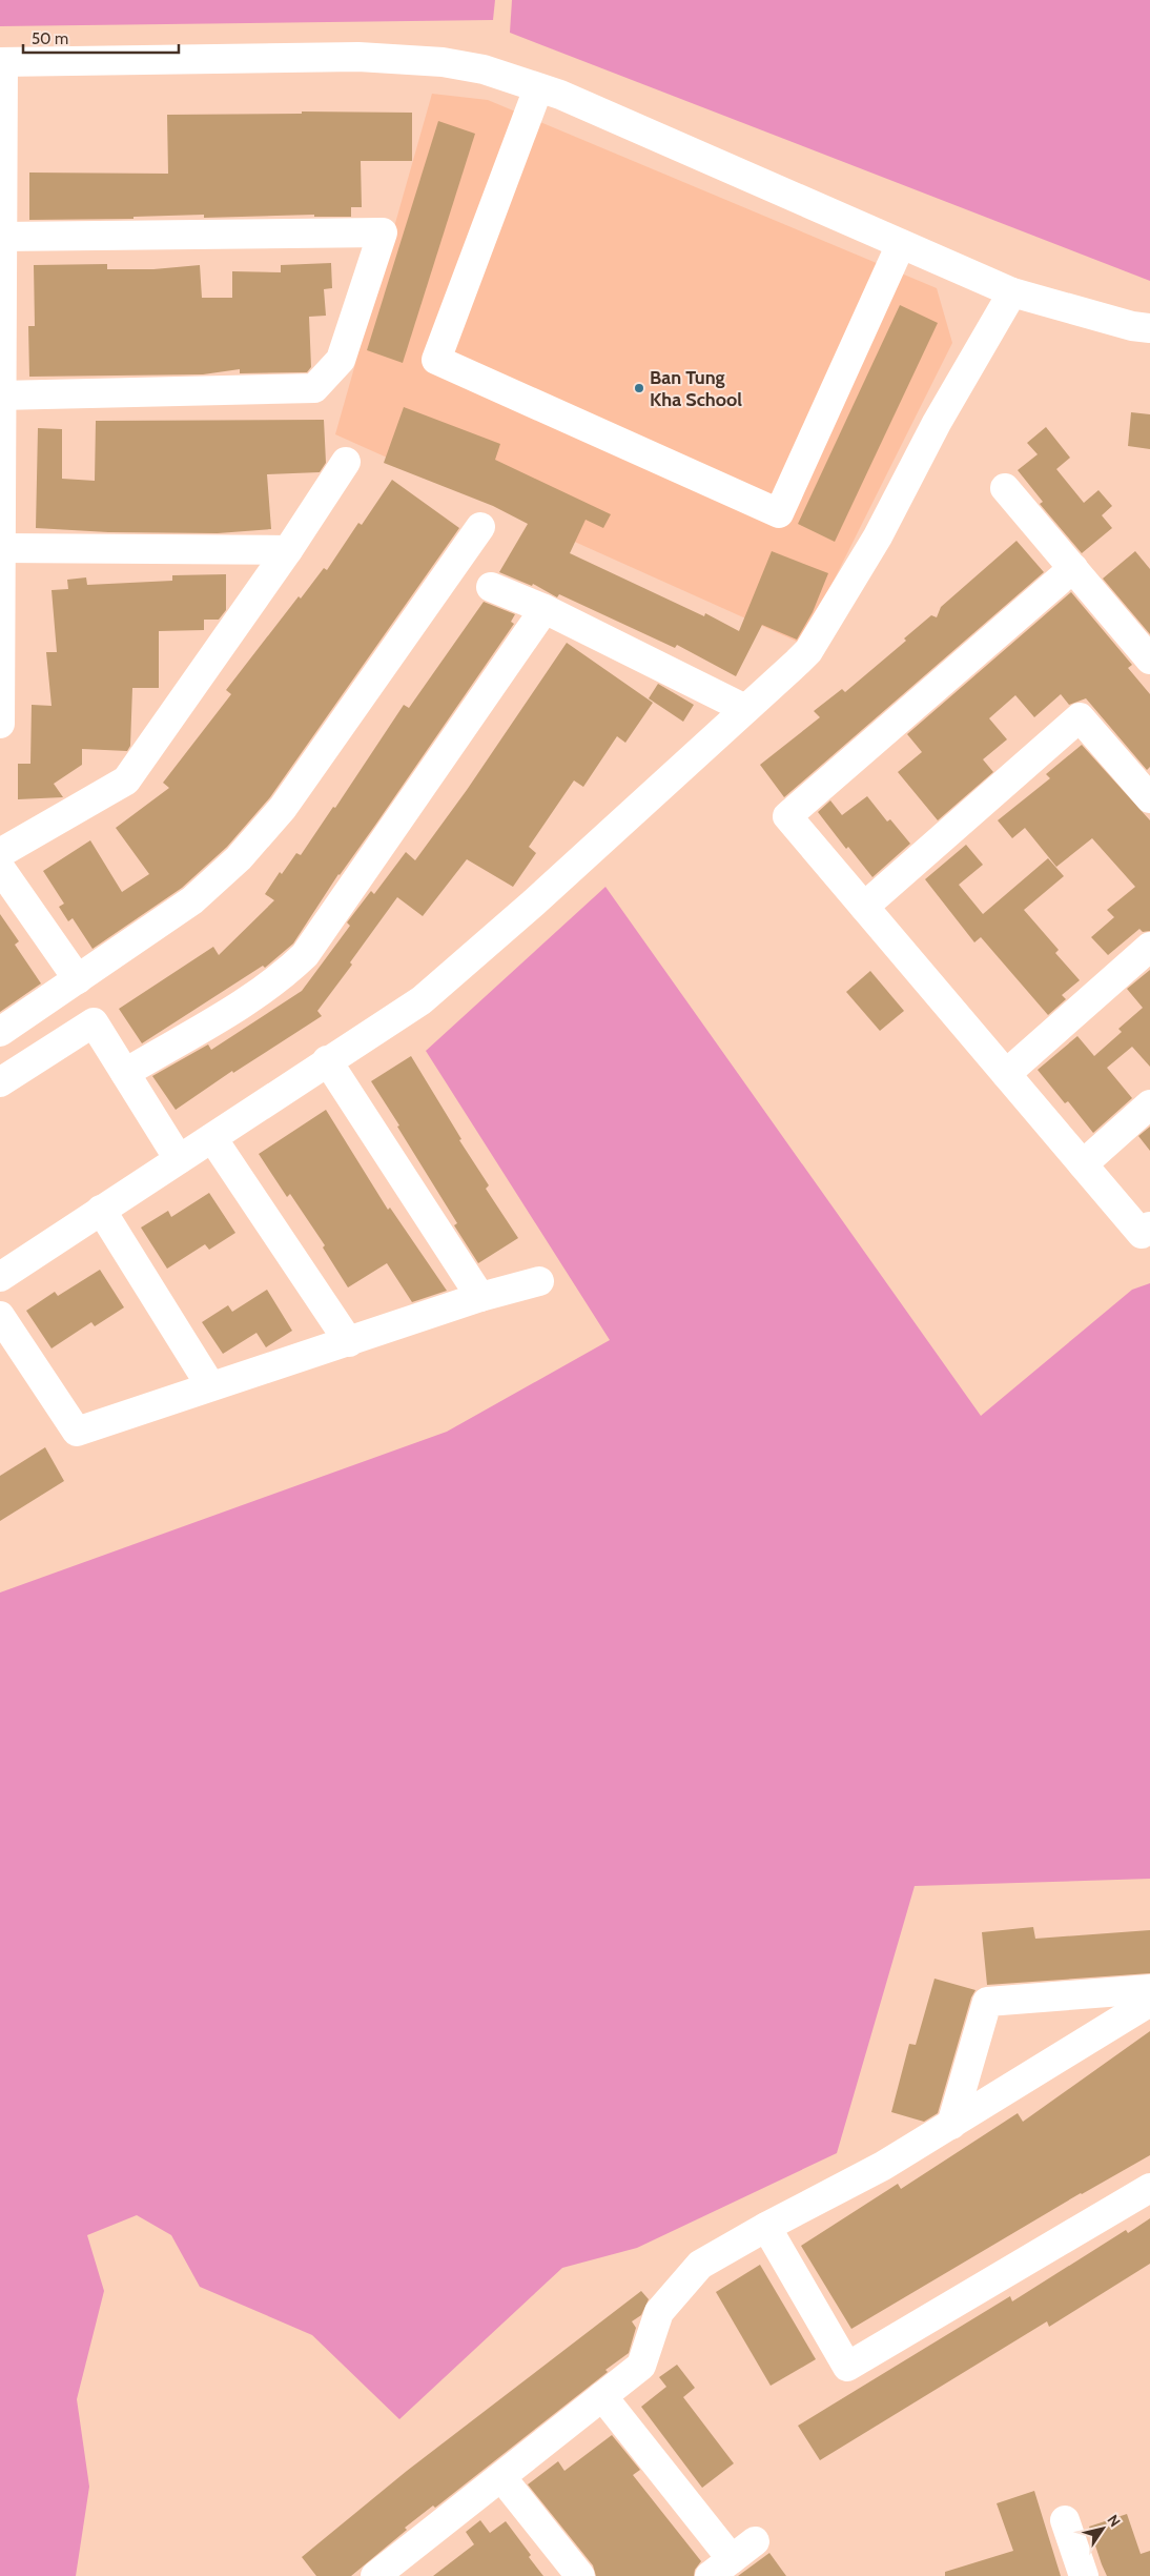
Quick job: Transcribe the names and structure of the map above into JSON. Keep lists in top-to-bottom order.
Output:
{
  "places": ["Ban Tung Kha School"],
  "scale_bar": "50 m",
  "north": "top right"
}
